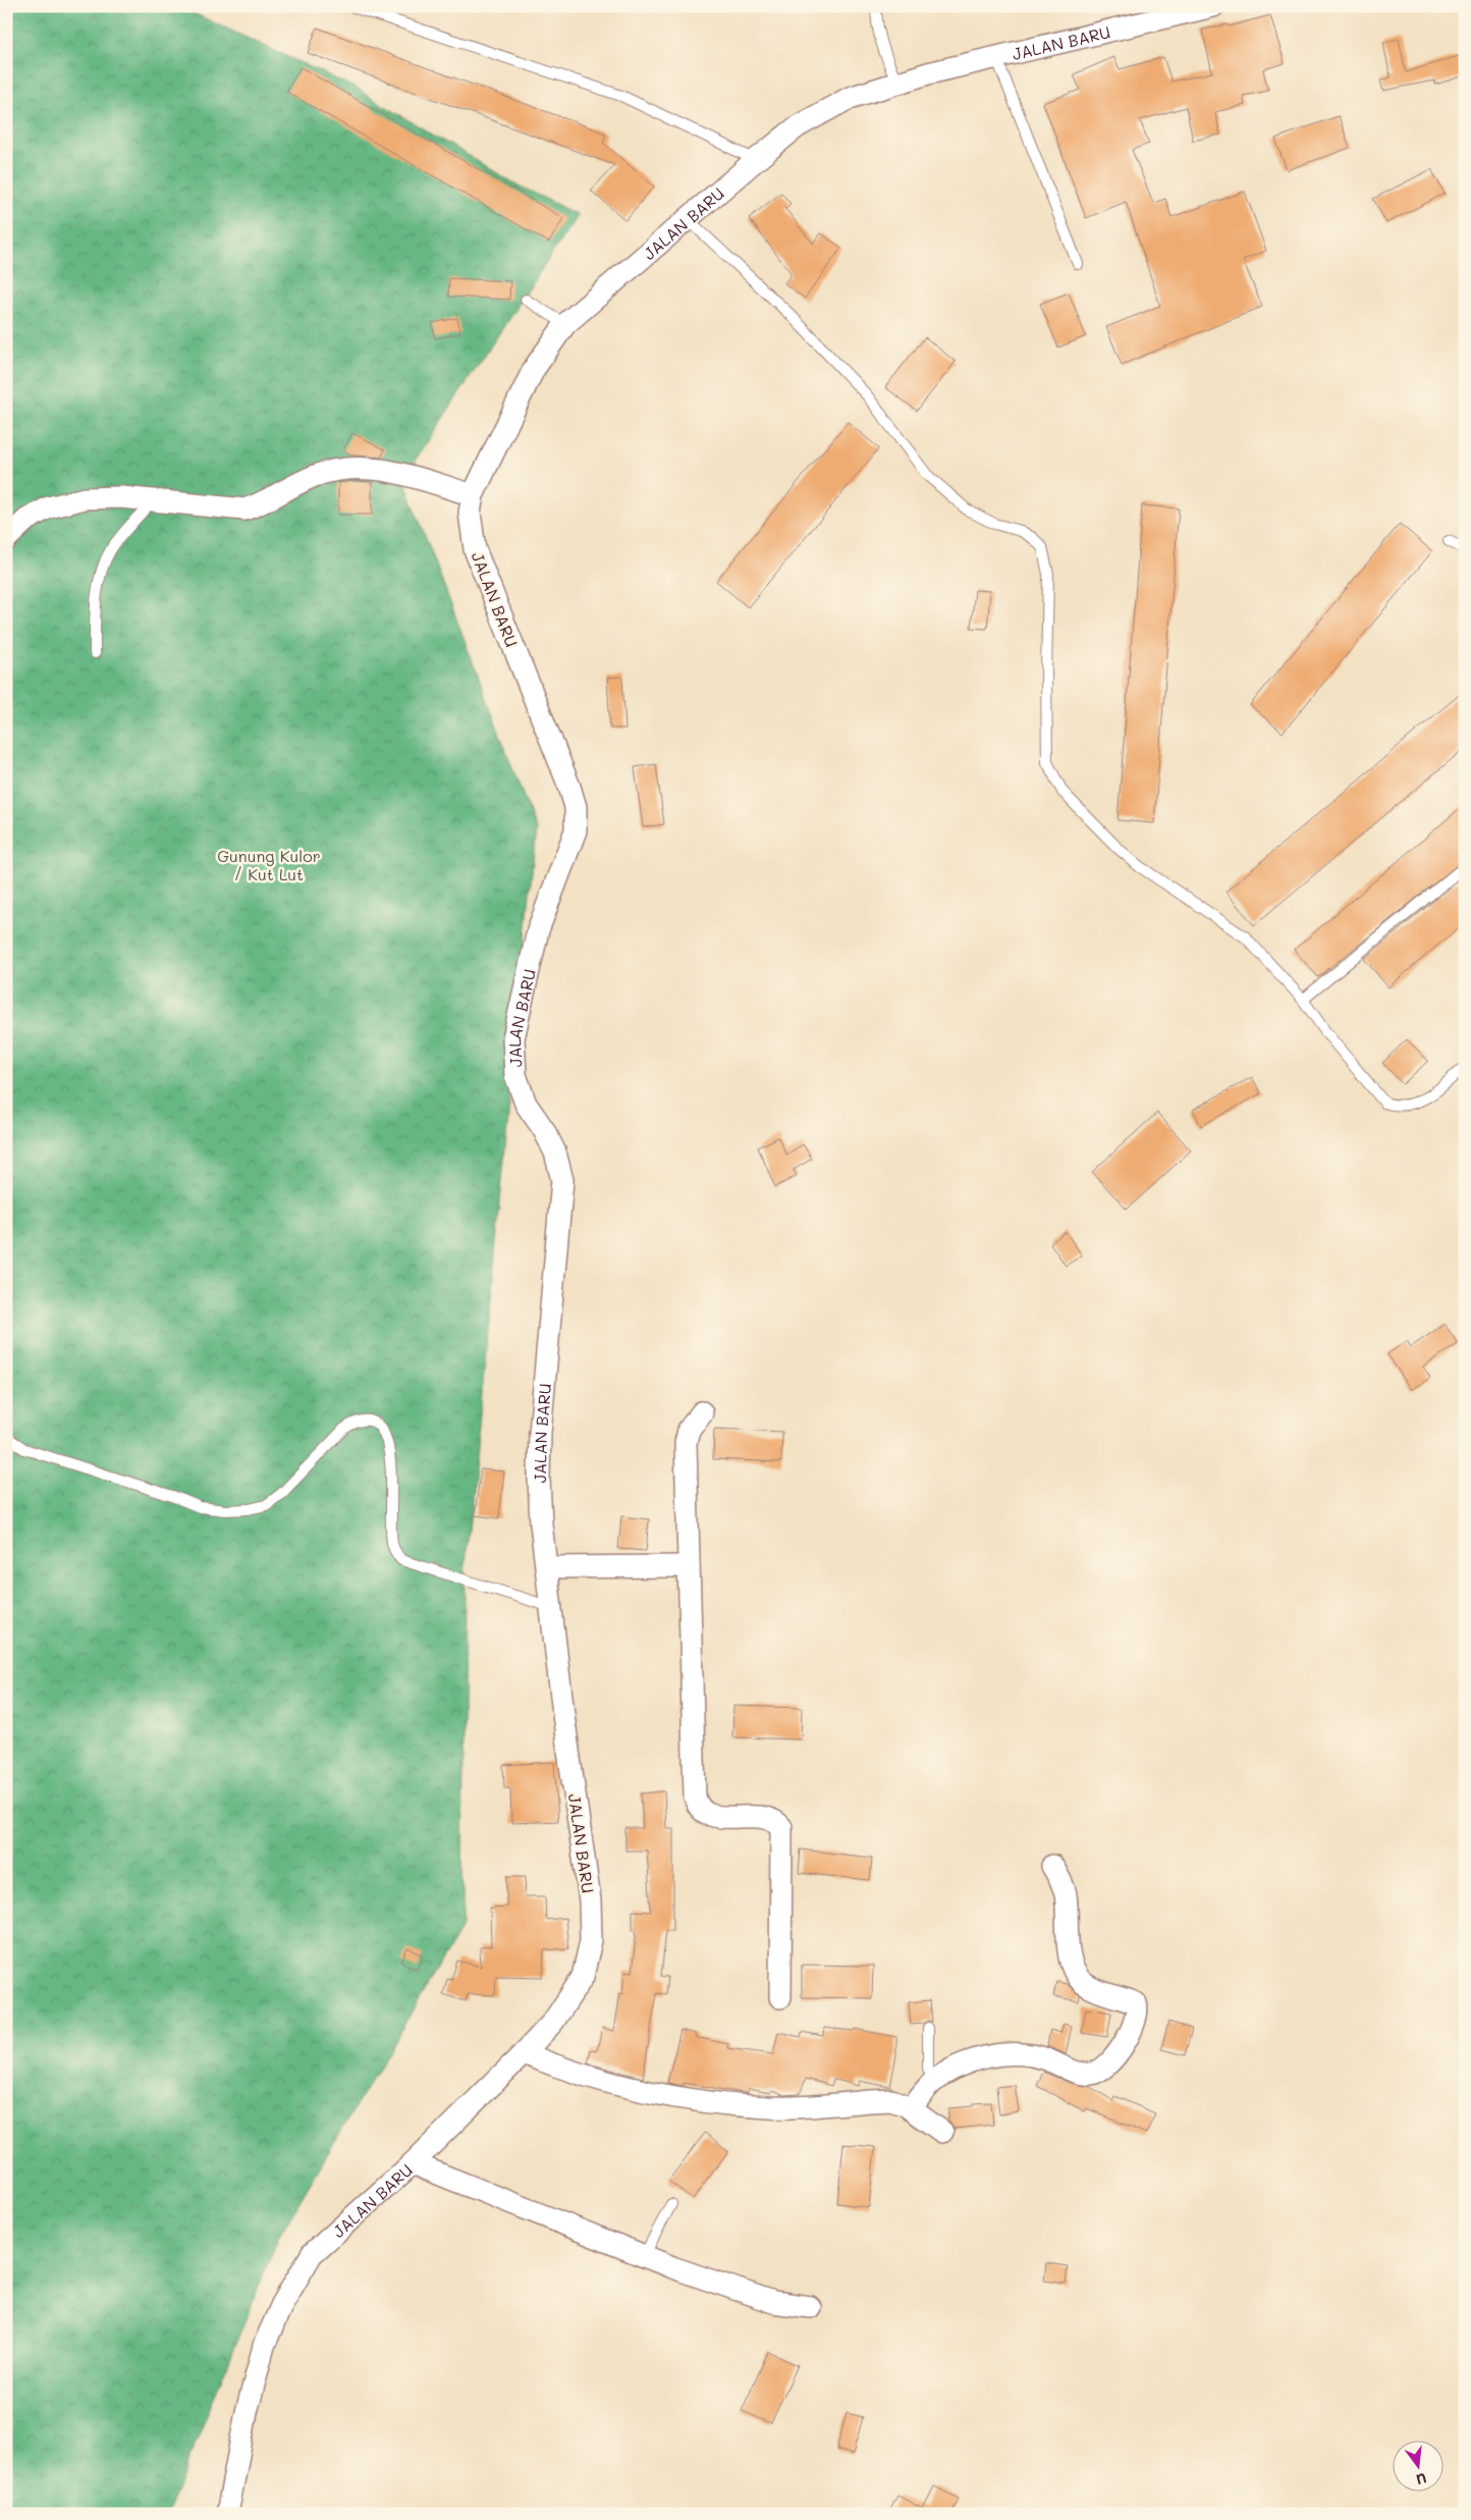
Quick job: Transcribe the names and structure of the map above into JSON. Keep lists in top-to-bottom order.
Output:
{
  "streets": {
    "street": ["JALAN BARU"]
  },
  "parks": ["Gunung Kulor / Kut Lut"],
  "north": "bottom"
}
